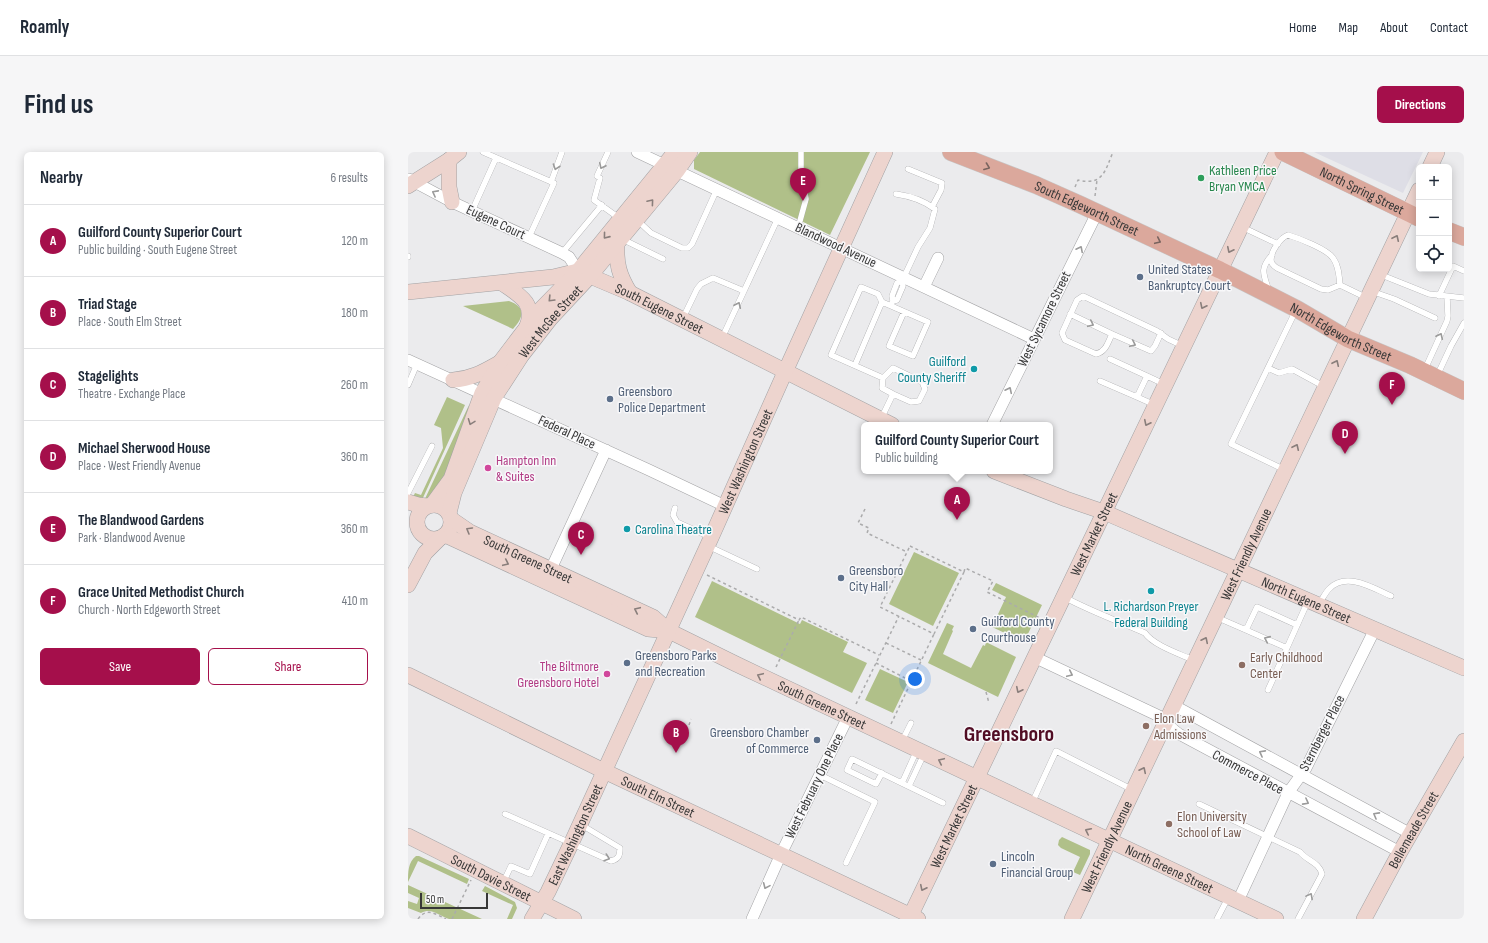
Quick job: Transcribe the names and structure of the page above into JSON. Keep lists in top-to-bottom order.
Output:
{
  "streets": {
    "main road": ["North Spring Street", "South Edgeworth Street", "North Edgeworth Street"],
    "street": [
      "Eugene Court",
      "Blandwood Avenue",
      "South Eugene Street",
      "West Sycamore Street",
      "West McGee Street",
      "Federal Place",
      "West Washington Street",
      "West Market Street",
      "West Friendly Avenue",
      "South Greene Street",
      "North Eugene Street",
      "Sternberger Place",
      "Commerce Place",
      "West February One Place",
      "South Elm Street",
      "Bellemeade Street",
      "East Washington Street",
      "North Greene Street",
      "South Davie Street"
    ]
  },
  "crossings": [
    ["North Spring Street", "West Friendly Avenue"],
    ["South Edgeworth Street", "West Sycamore Street"],
    ["South Edgeworth Street", "North Edgeworth Street"],
    ["South Edgeworth Street", "West Market Street"],
    ["Eugene Court", "South Eugene Street"],
    ["Eugene Court", "West McGee Street"],
    ["Blandwood Avenue", "West Sycamore Street"],
    ["Blandwood Avenue", "West McGee Street"],
    ["Blandwood Avenue", "West Washington Street"],
    ["South Eugene Street", "West McGee Street"],
    ["South Eugene Street", "West Washington Street"],
    ["West McGee Street", "Federal Place"],
    ["West McGee Street", "South Greene Street"],
    ["North Edgeworth Street", "West Market Street"],
    ["North Edgeworth Street", "West Friendly Avenue"],
    ["Federal Place", "West Washington Street"],
    ["West Washington Street", "South Greene Street"],
    ["West Washington Street", "South Elm Street"],
    ["West Washington Street", "East Washington Street"],
    ["West Market Street", "South Greene Street"],
    ["West Market Street", "North Eugene Street"],
    ["West Market Street", "Commerce Place"],
    ["West Market Street", "South Elm Street"],
    ["West Market Street", "North Greene Street"],
    ["West Friendly Avenue", "North Eugene Street"],
    ["West Friendly Avenue", "Commerce Place"],
    ["West Friendly Avenue", "North Greene Street"],
    ["South Greene Street", "West February One Place"],
    ["South Greene Street", "North Greene Street"],
    ["North Eugene Street", "Sternberger Place"],
    ["Sternberger Place", "Commerce Place"],
    ["Sternberger Place", "North Greene Street"],
    ["Commerce Place", "Bellemeade Street"],
    ["West February One Place", "South Elm Street"],
    ["South Elm Street", "East Washington Street"],
    ["East Washington Street", "South Davie Street"]
  ],
  "one_way": [
    "South Edgeworth Street",
    "West Sycamore Street",
    "West Market Street",
    "West Friendly Avenue"
  ],
  "districts": ["Greensboro"],
  "places": [
    "Kathleen Price Bryan YMCA",
    "United States Bankruptcy Court",
    "Guilford County Sheriff",
    "Greensboro Police Department",
    "Hampton Inn & Suites",
    "Carolina Theatre",
    "Greensboro City Hall",
    "L. Richardson Preyer Federal Building",
    "Guilford County Courthouse",
    "Greensboro Parks and Recreation",
    "Early Childhood Center",
    "The Biltmore Greensboro Hotel",
    "Elon Law Admissions",
    "Greensboro Chamber of Commerce",
    "Elon University School of Law",
    "Lincoln Financial Group"
  ],
  "scale_bar": "50 m",
  "page": {
    "header": "Roamly",
    "nav": [
      "Home",
      "Map",
      "About",
      "Contact"
    ],
    "buttons": [
      "Directions",
      ["Save", "Share"]
    ],
    "title": "Find us",
    "heading": ["Nearby", "6 results"],
    "map_buttons": ["+", "−"],
    "pins": [
      "E",
      "F",
      "D",
      "A",
      "C",
      "B"
    ],
    "list": [
      {
        "mark": "A",
        "name": "Guilford County Superior Court",
        "note": "Public building · South Eugene Street",
        "value": "120 m"
      },
      {
        "mark": "B",
        "name": "Triad Stage",
        "note": "Place · South Elm Street",
        "value": "180 m"
      },
      {
        "mark": "C",
        "name": "Stagelights",
        "note": "Theatre · Exchange Place",
        "value": "260 m"
      },
      {
        "mark": "D",
        "name": "Michael Sherwood House",
        "note": "Place · West Friendly Avenue",
        "value": "360 m"
      },
      {
        "mark": "E",
        "name": "The Blandwood Gardens",
        "note": "Park · Blandwood Avenue",
        "value": "360 m"
      },
      {
        "mark": "F",
        "name": "Grace United Methodist Church",
        "note": "Church · North Edgeworth Street",
        "value": "410 m"
      }
    ],
    "popup": ["Guilford County Superior Court", "Public building"],
    "scale": "50 m"
  }
}
